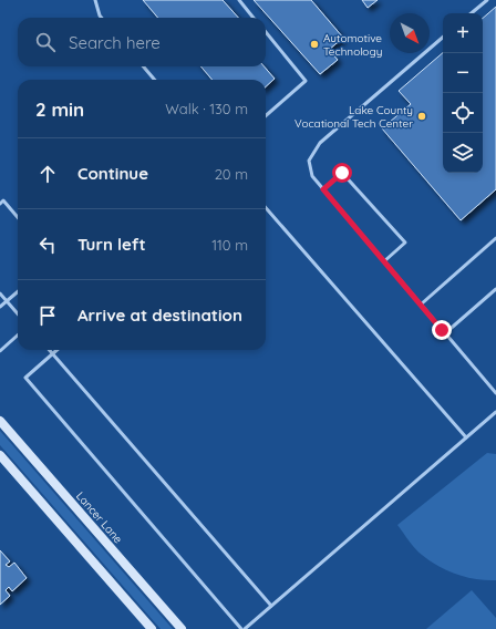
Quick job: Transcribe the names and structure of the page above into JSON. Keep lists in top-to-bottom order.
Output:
{
  "streets": {
    "street": ["Lancer Lane"]
  },
  "places": ["Automotive Technology", "Lake County Vocational Tech Center"],
  "north": "bottom right",
  "page": {
    "map_buttons": ["+", "−"],
    "search": "Search here",
    "heading": ["2 min", "Walk · 130 m"],
    "list": [
      ["Continue", "20 m"],
      ["Turn left", "110 m"],
      "Arrive at destination"
    ]
  }
}
